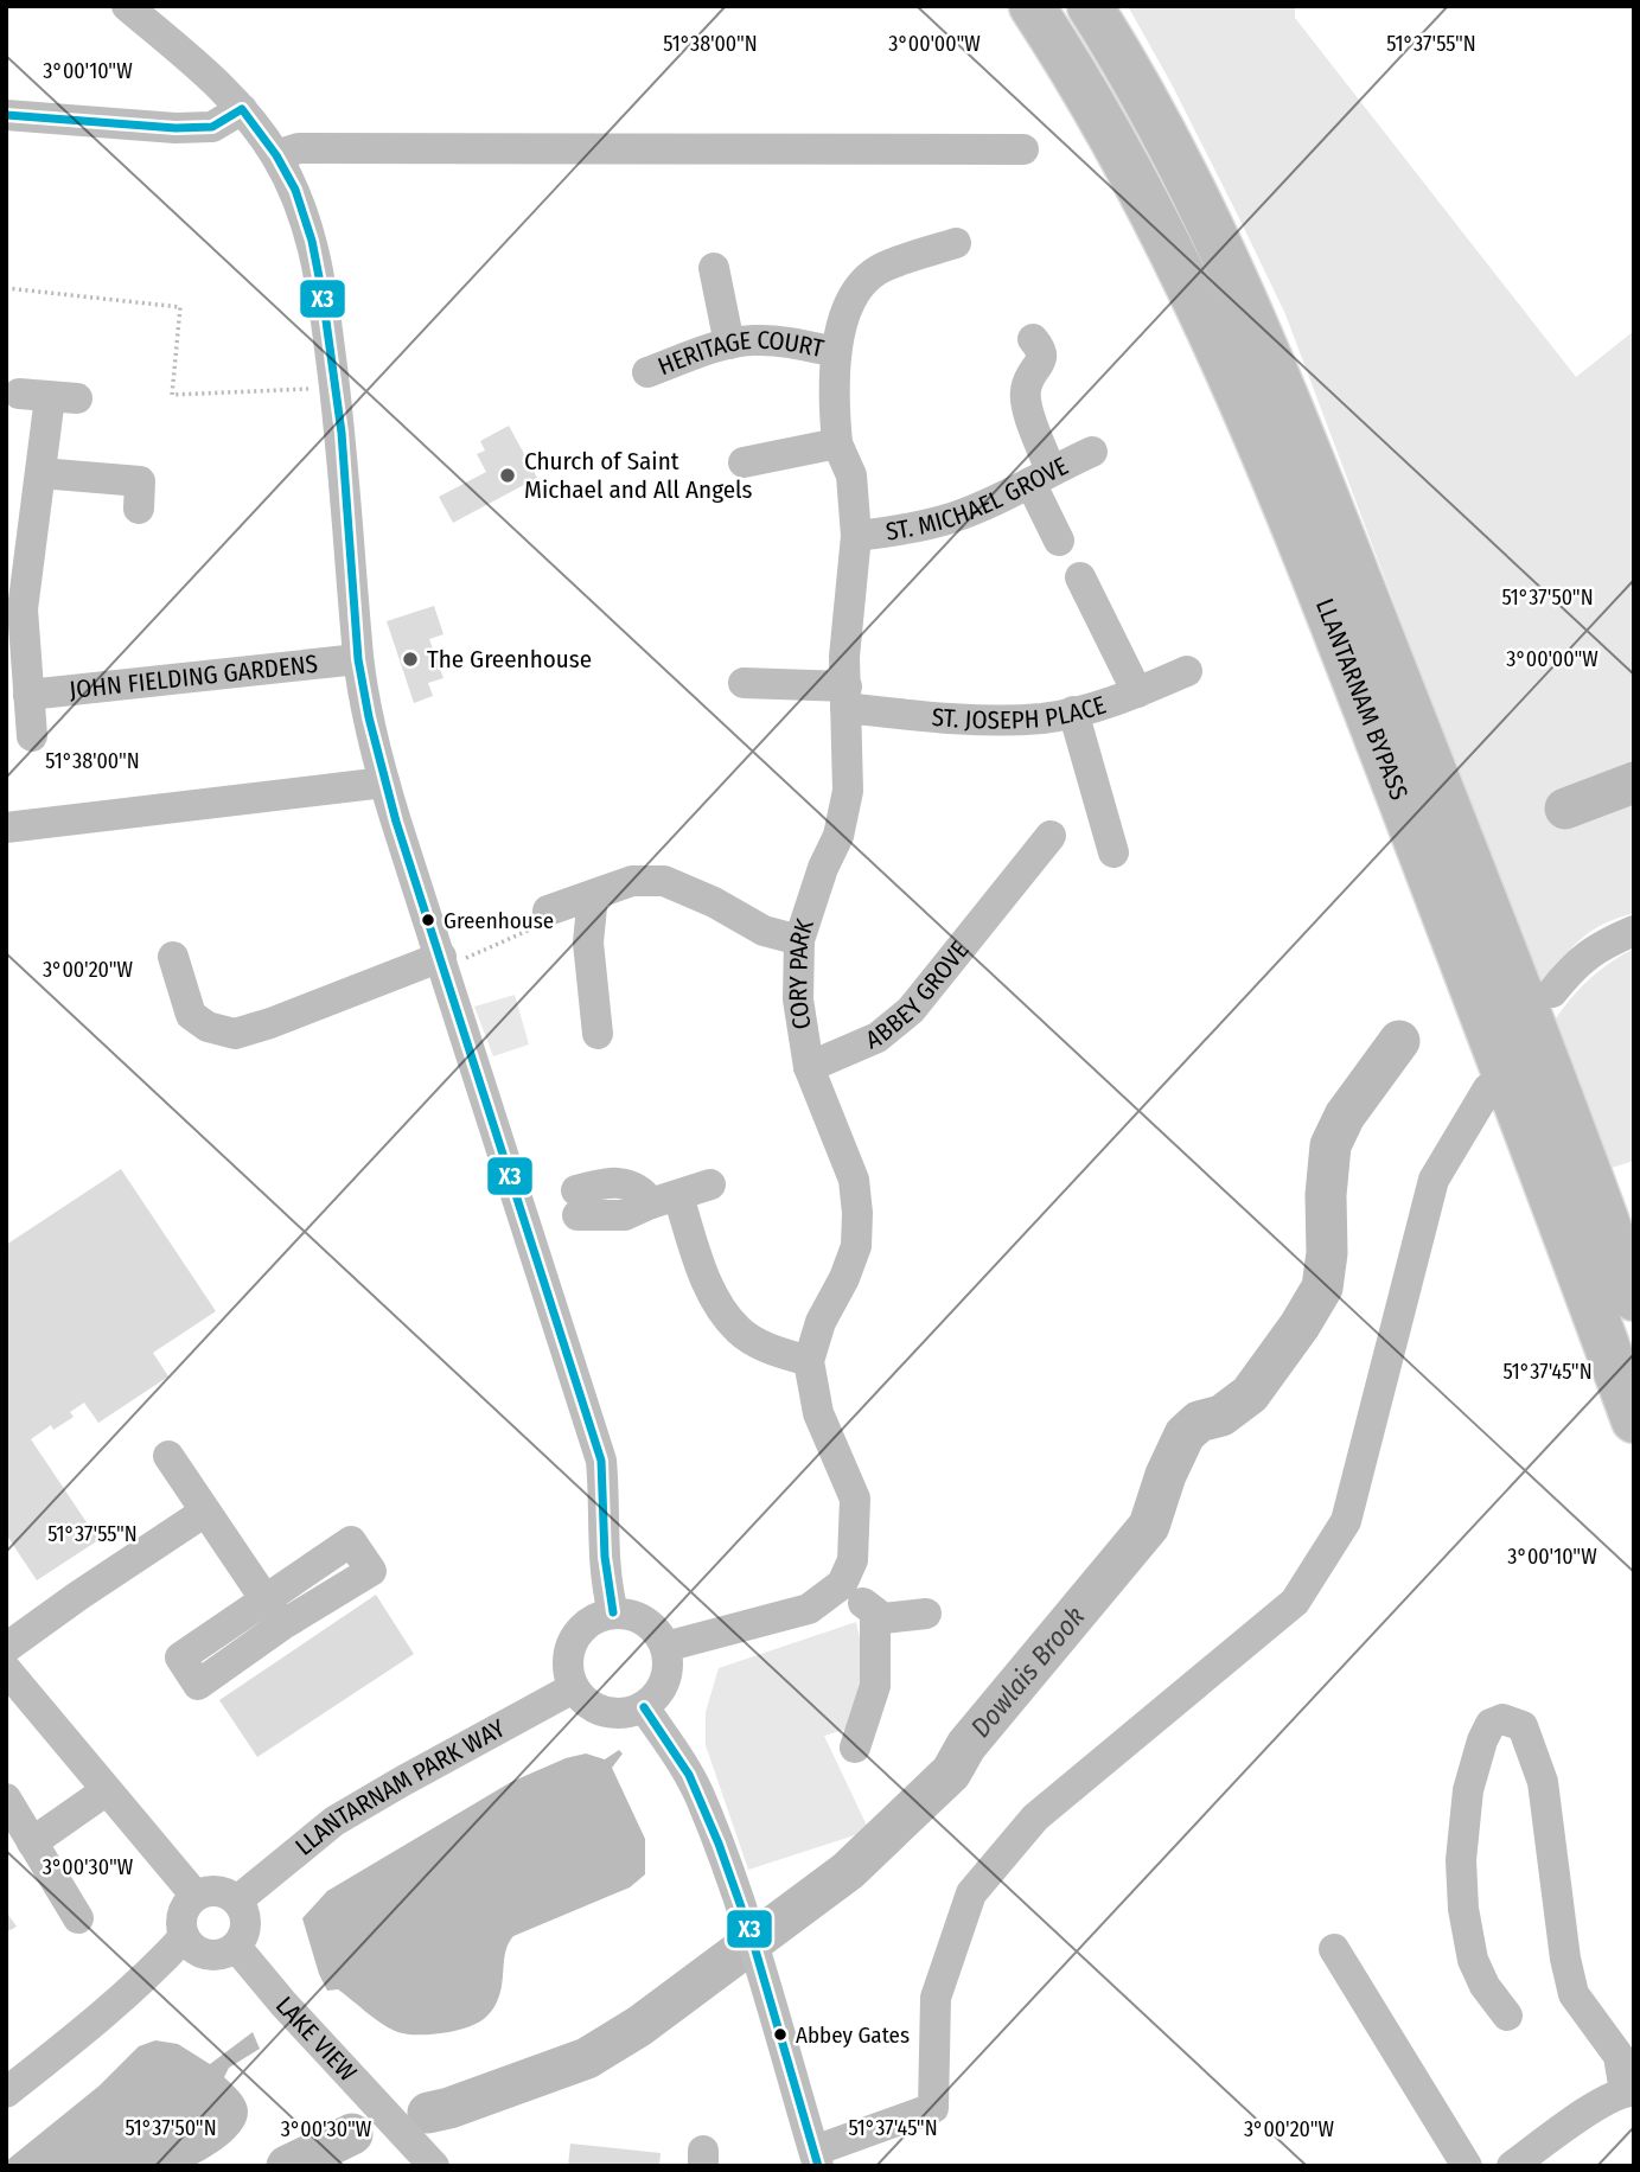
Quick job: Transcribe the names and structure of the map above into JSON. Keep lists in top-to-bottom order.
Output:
{
  "streets": {
    "highway": ["LLANTARNAM BYPASS"],
    "street": [
      "HERITAGE COURT",
      "ST. MICHAEL GROVE",
      "JOHN FIELDING GARDENS",
      "ST. JOSEPH PLACE",
      "CORY PARK",
      "ABBEY GROVE",
      "LLANTARNAM PARK WAY",
      "LAKE VIEW"
    ]
  },
  "crossings": [
    ["HERITAGE COURT", "CORY PARK"],
    ["ST. MICHAEL GROVE", "CORY PARK"],
    ["ST. JOSEPH PLACE", "CORY PARK"],
    ["CORY PARK", "ABBEY GROVE"],
    ["LLANTARNAM PARK WAY", "LAKE VIEW"]
  ],
  "water": ["Dowlais Brook"],
  "places": [
    "Church of Saint Michael and All Angels",
    "The Greenhouse",
    "Greenhouse",
    "Abbey Gates"
  ],
  "lines": ["transit line X3"],
  "coordinates": [
    "3°00'00\"W",
    "51°38'00\"N",
    "51°37'55\"N",
    "3°00'10\"W",
    "51°37'50\"N",
    "3°00'20\"W",
    "51°37'45\"N",
    "3°00'30\"W"
  ]
}
